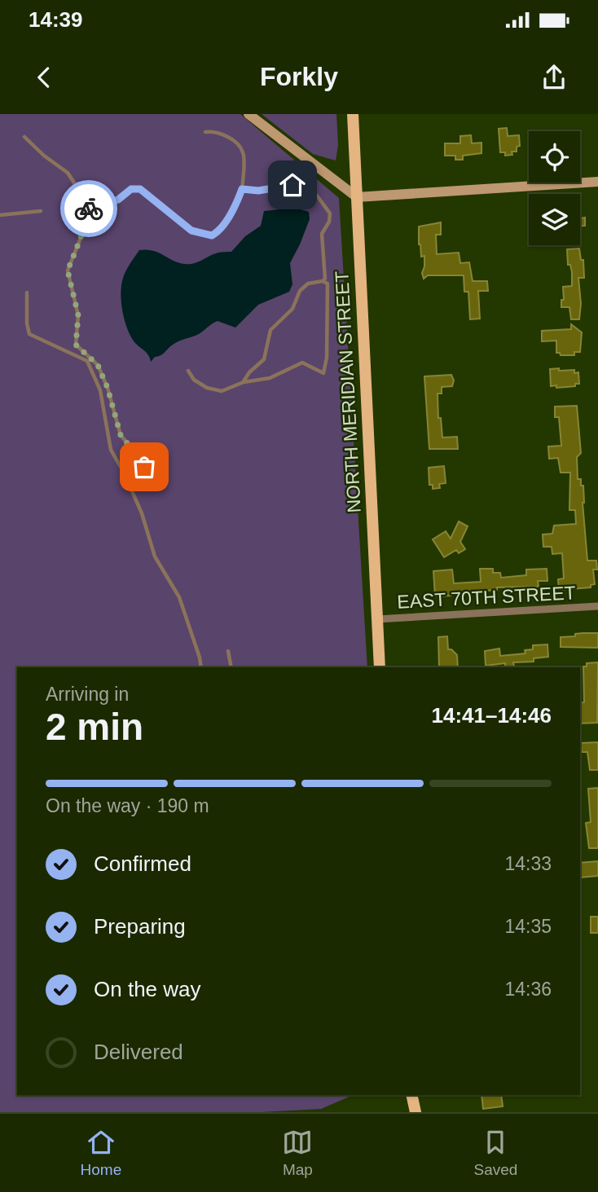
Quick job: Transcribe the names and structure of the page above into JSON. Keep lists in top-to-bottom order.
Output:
{
  "streets": {
    "main road": ["NORTH MERIDIAN STREET"],
    "street": ["EAST 70TH STREET"]
  },
  "crossings": [
    ["NORTH MERIDIAN STREET", "EAST 70TH STREET"]
  ],
  "page": {
    "status": "14:39",
    "header": "Forkly",
    "heading": ["2 min", "Arriving in", "14:41–14:46"],
    "bar": "On the way · 190 m",
    "list": [
      ["Confirmed", "14:33"],
      ["Preparing", "14:35"],
      ["On the way", "14:36"],
      "Delivered"
    ],
    "tabs": ["Home", "Map", "Saved"]
  }
}
